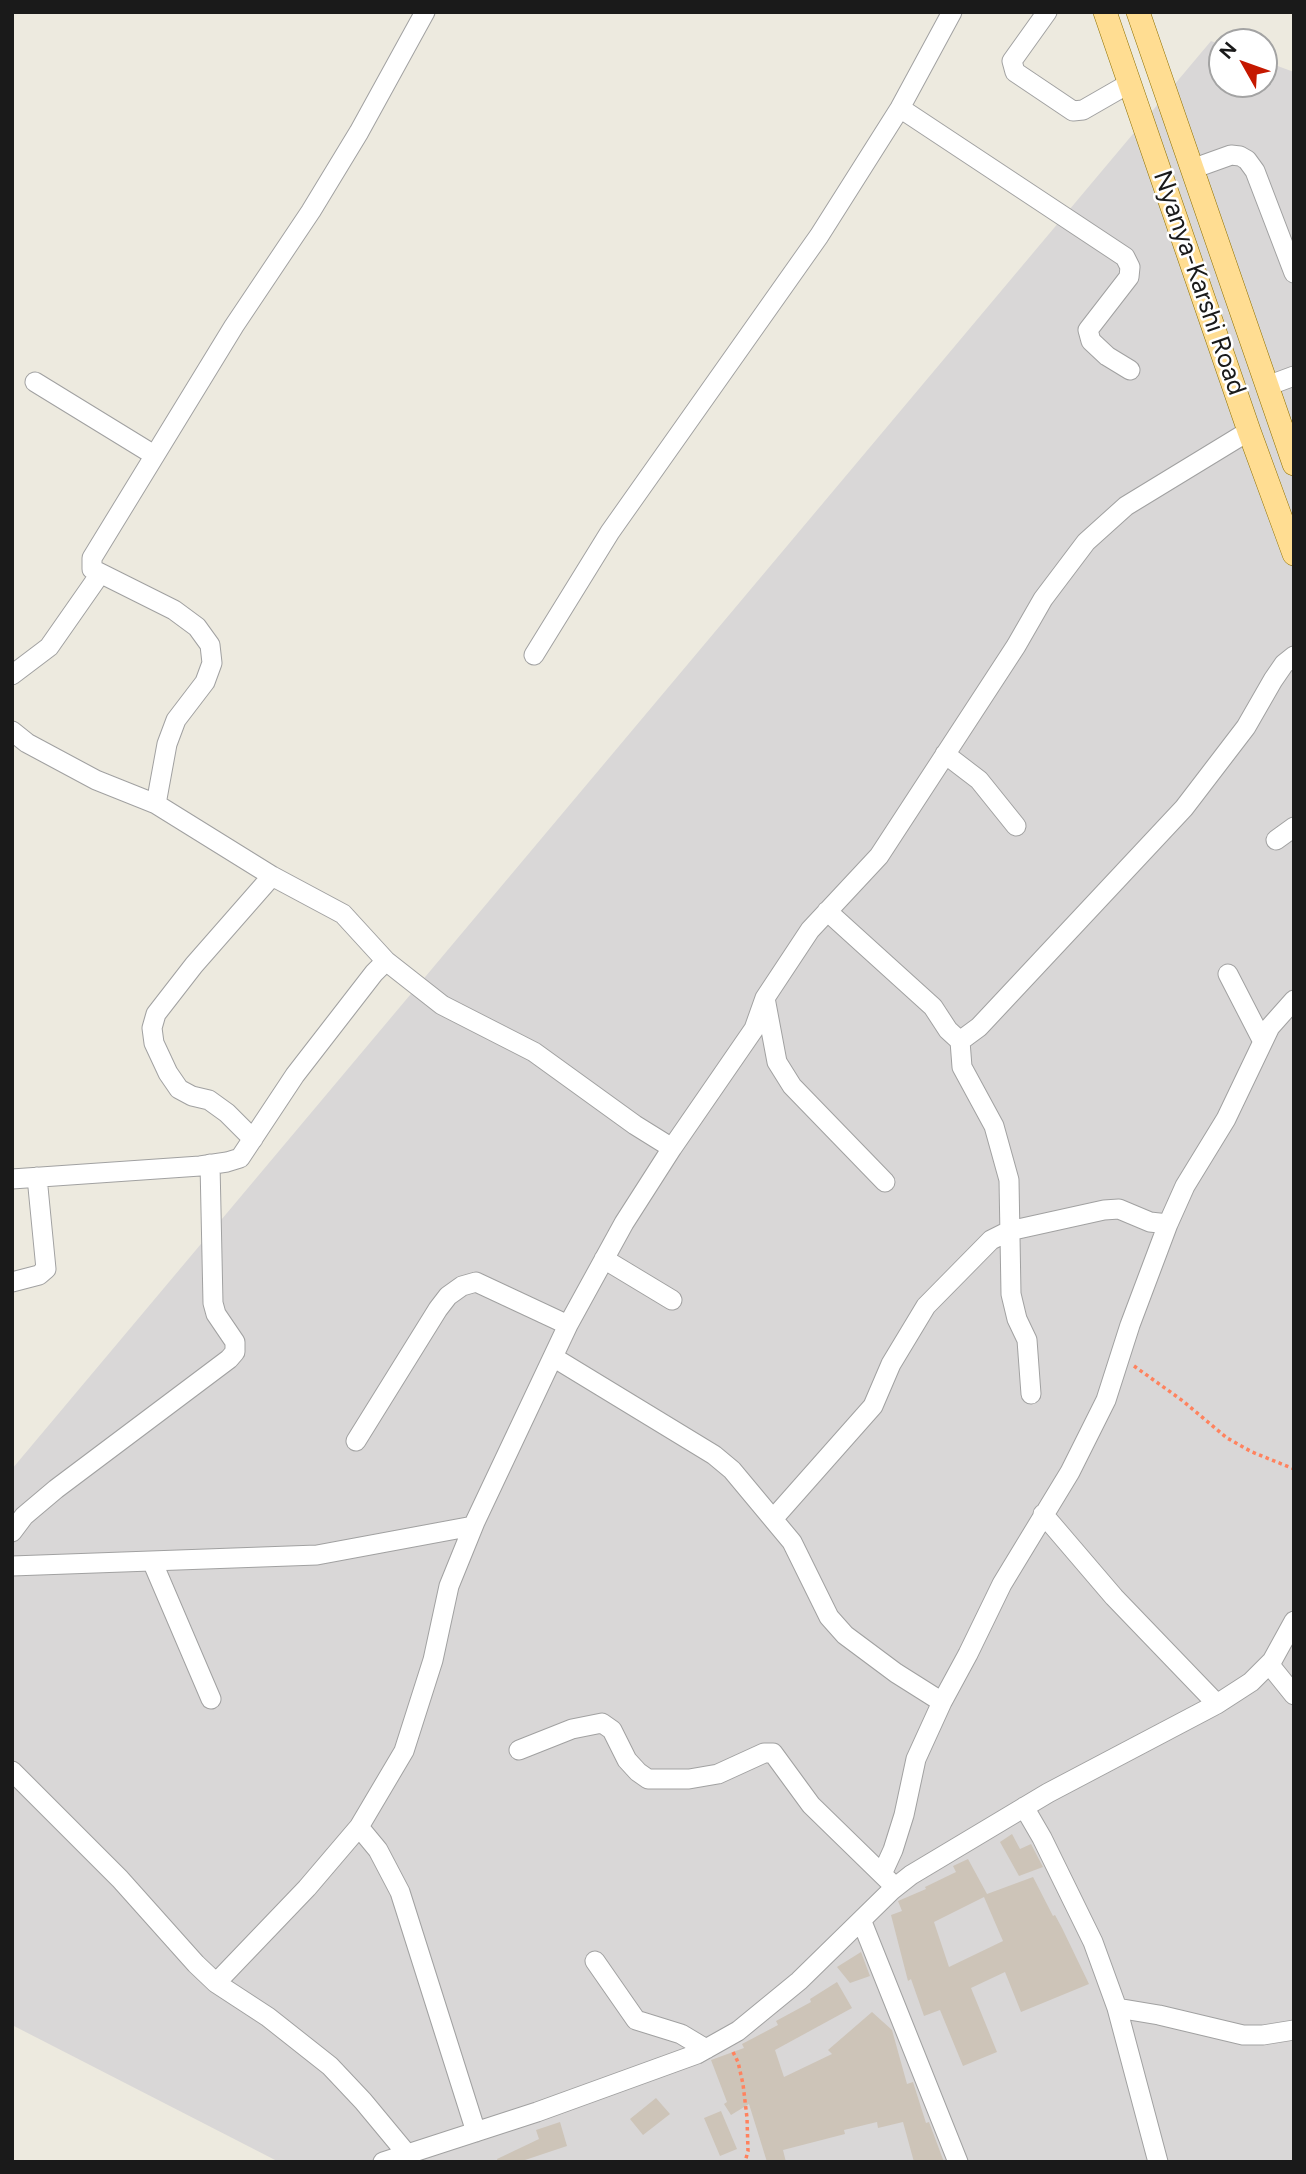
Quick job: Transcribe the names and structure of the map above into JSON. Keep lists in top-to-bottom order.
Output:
{
  "streets": {
    "main road": ["Nyanya-Karshi Road"]
  },
  "north": "top left"
}
